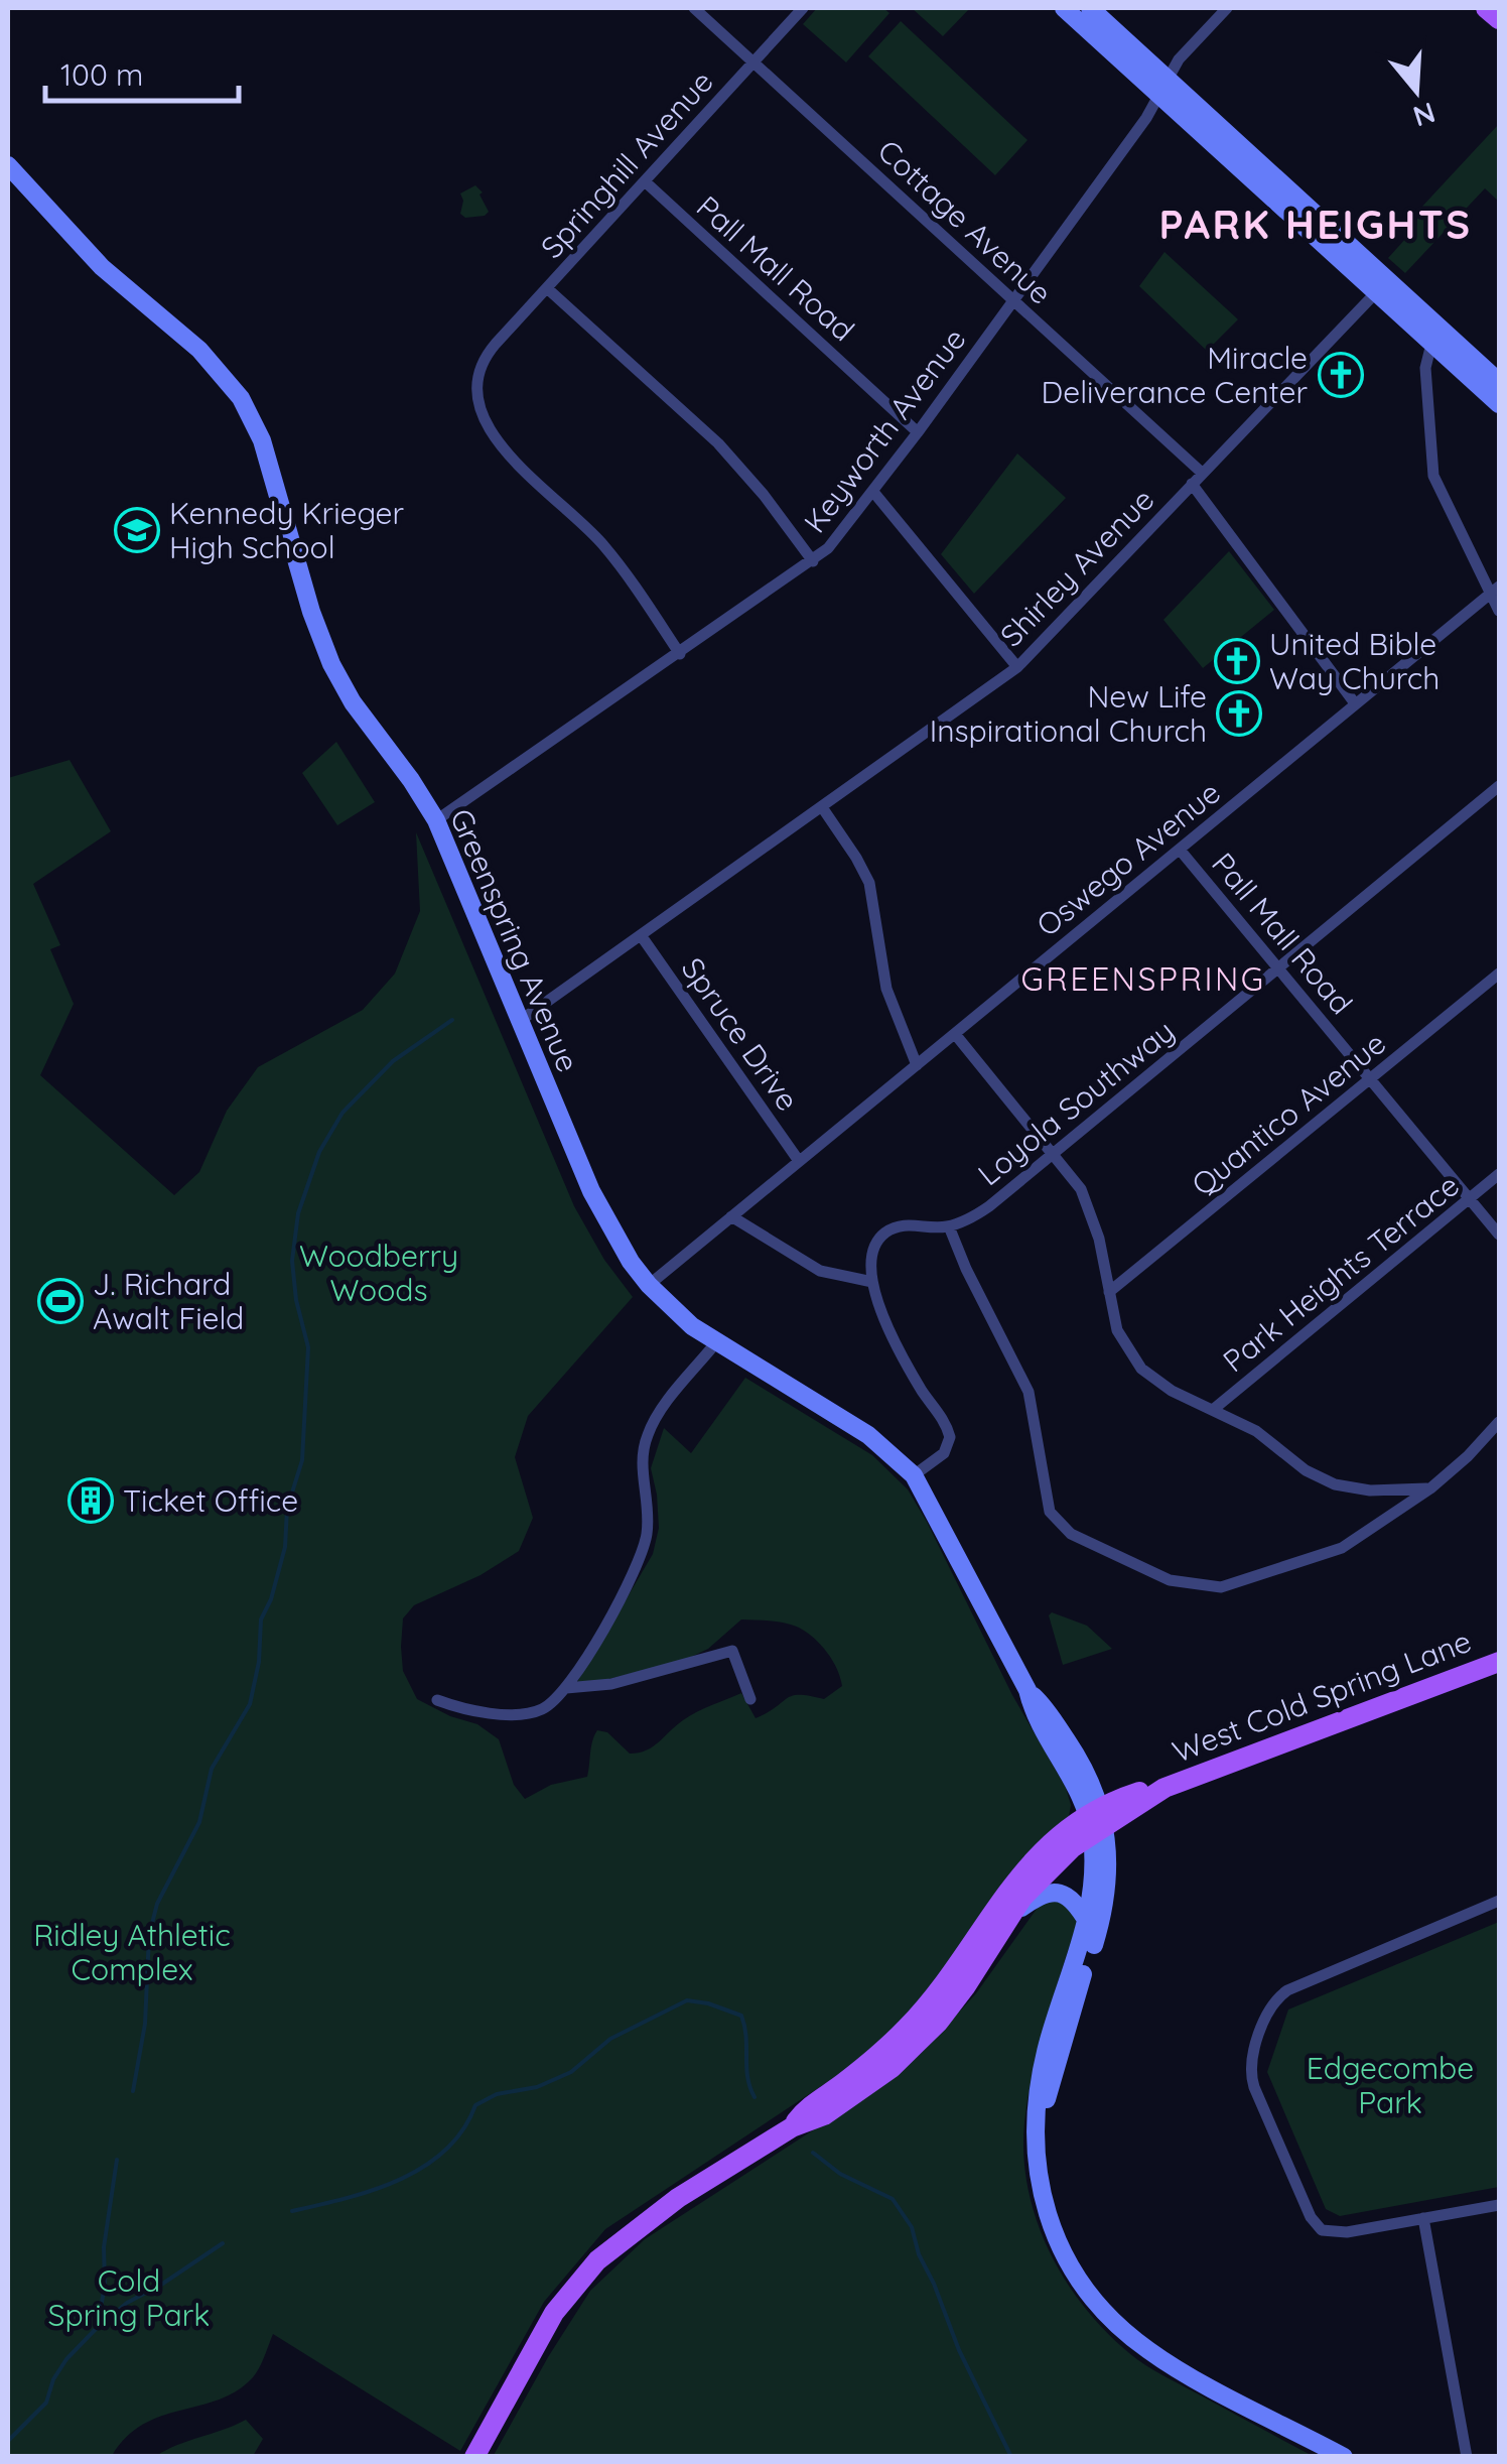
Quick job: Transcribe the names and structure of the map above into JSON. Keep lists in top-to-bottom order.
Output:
{
  "streets": {
    "main road": ["Greenspring Avenue", "West Cold Spring Lane"],
    "street": [
      "Springhill Avenue",
      "Cottage Avenue",
      "Pall Mall Road",
      "Keyworth Avenue",
      "Shirley Avenue",
      "Oswego Avenue",
      "Spruce Drive",
      "Loyola Southway",
      "Quantico Avenue",
      "Park Heights Terrace"
    ]
  },
  "crossings": [
    ["Springhill Avenue", "Cottage Avenue"],
    ["Springhill Avenue", "Pall Mall Road"],
    ["Springhill Avenue", "Keyworth Avenue"],
    ["Cottage Avenue", "Keyworth Avenue"],
    ["Cottage Avenue", "Shirley Avenue"],
    ["Pall Mall Road", "Keyworth Avenue"],
    ["Pall Mall Road", "Oswego Avenue"],
    ["Pall Mall Road", "Loyola Southway"],
    ["Pall Mall Road", "Quantico Avenue"],
    ["Pall Mall Road", "Park Heights Terrace"],
    ["Keyworth Avenue", "Greenspring Avenue"],
    ["Shirley Avenue", "Greenspring Avenue"],
    ["Shirley Avenue", "Spruce Drive"],
    ["Oswego Avenue", "Greenspring Avenue"],
    ["Oswego Avenue", "Spruce Drive"],
    ["Greenspring Avenue", "West Cold Spring Lane"]
  ],
  "districts": ["PARK HEIGHTS", "GREENSPRING"],
  "parks": [
    "Woodberry Woods",
    "Ridley Athletic Complex",
    "Edgecombe Park",
    "Cold Spring Park"
  ],
  "places": {
    "church": ["Miracle Deliverance Center", "United Bible Way Church", "New Life Inspirational Church"],
    "school or university": ["Kennedy Krieger High School"],
    "sports": ["J. Richard Awalt Field"],
    "building": ["Ticket Office"]
  },
  "scale_bar": "100 m",
  "north": "bottom"
}
